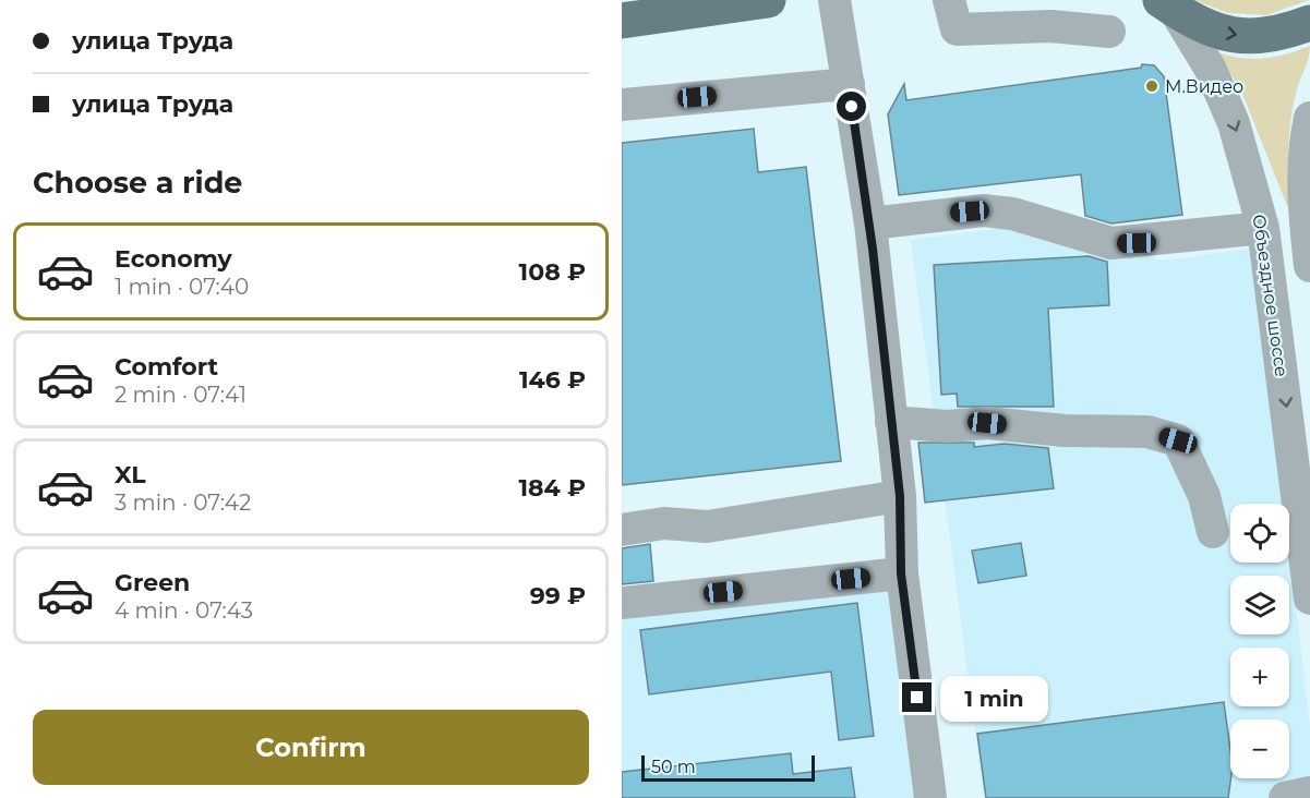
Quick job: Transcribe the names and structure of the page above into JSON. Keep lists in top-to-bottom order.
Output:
{
  "streets": {
    "street": ["Объездное шоссе"]
  },
  "one_way": ["Объездное шоссе"],
  "places": ["М.Видео"],
  "scale_bar": "50 m",
  "page": {
    "banner": ["улица Труда", "улица Труда"],
    "heading": "Choose a ride",
    "list": [
      {
        "name": "Economy",
        "note": "1 min · 07:40",
        "value": "108 ₽"
      },
      {
        "name": "Comfort",
        "note": "2 min · 07:41",
        "value": "146 ₽"
      },
      {
        "name": "XL",
        "note": "3 min · 07:42",
        "value": "184 ₽"
      },
      {
        "name": "Green",
        "note": "4 min · 07:43",
        "value": "99 ₽"
      }
    ],
    "map_buttons": ["+", "−"],
    "bubble": "1 min",
    "buttons": "Confirm",
    "scale": "50 m"
  }
}
